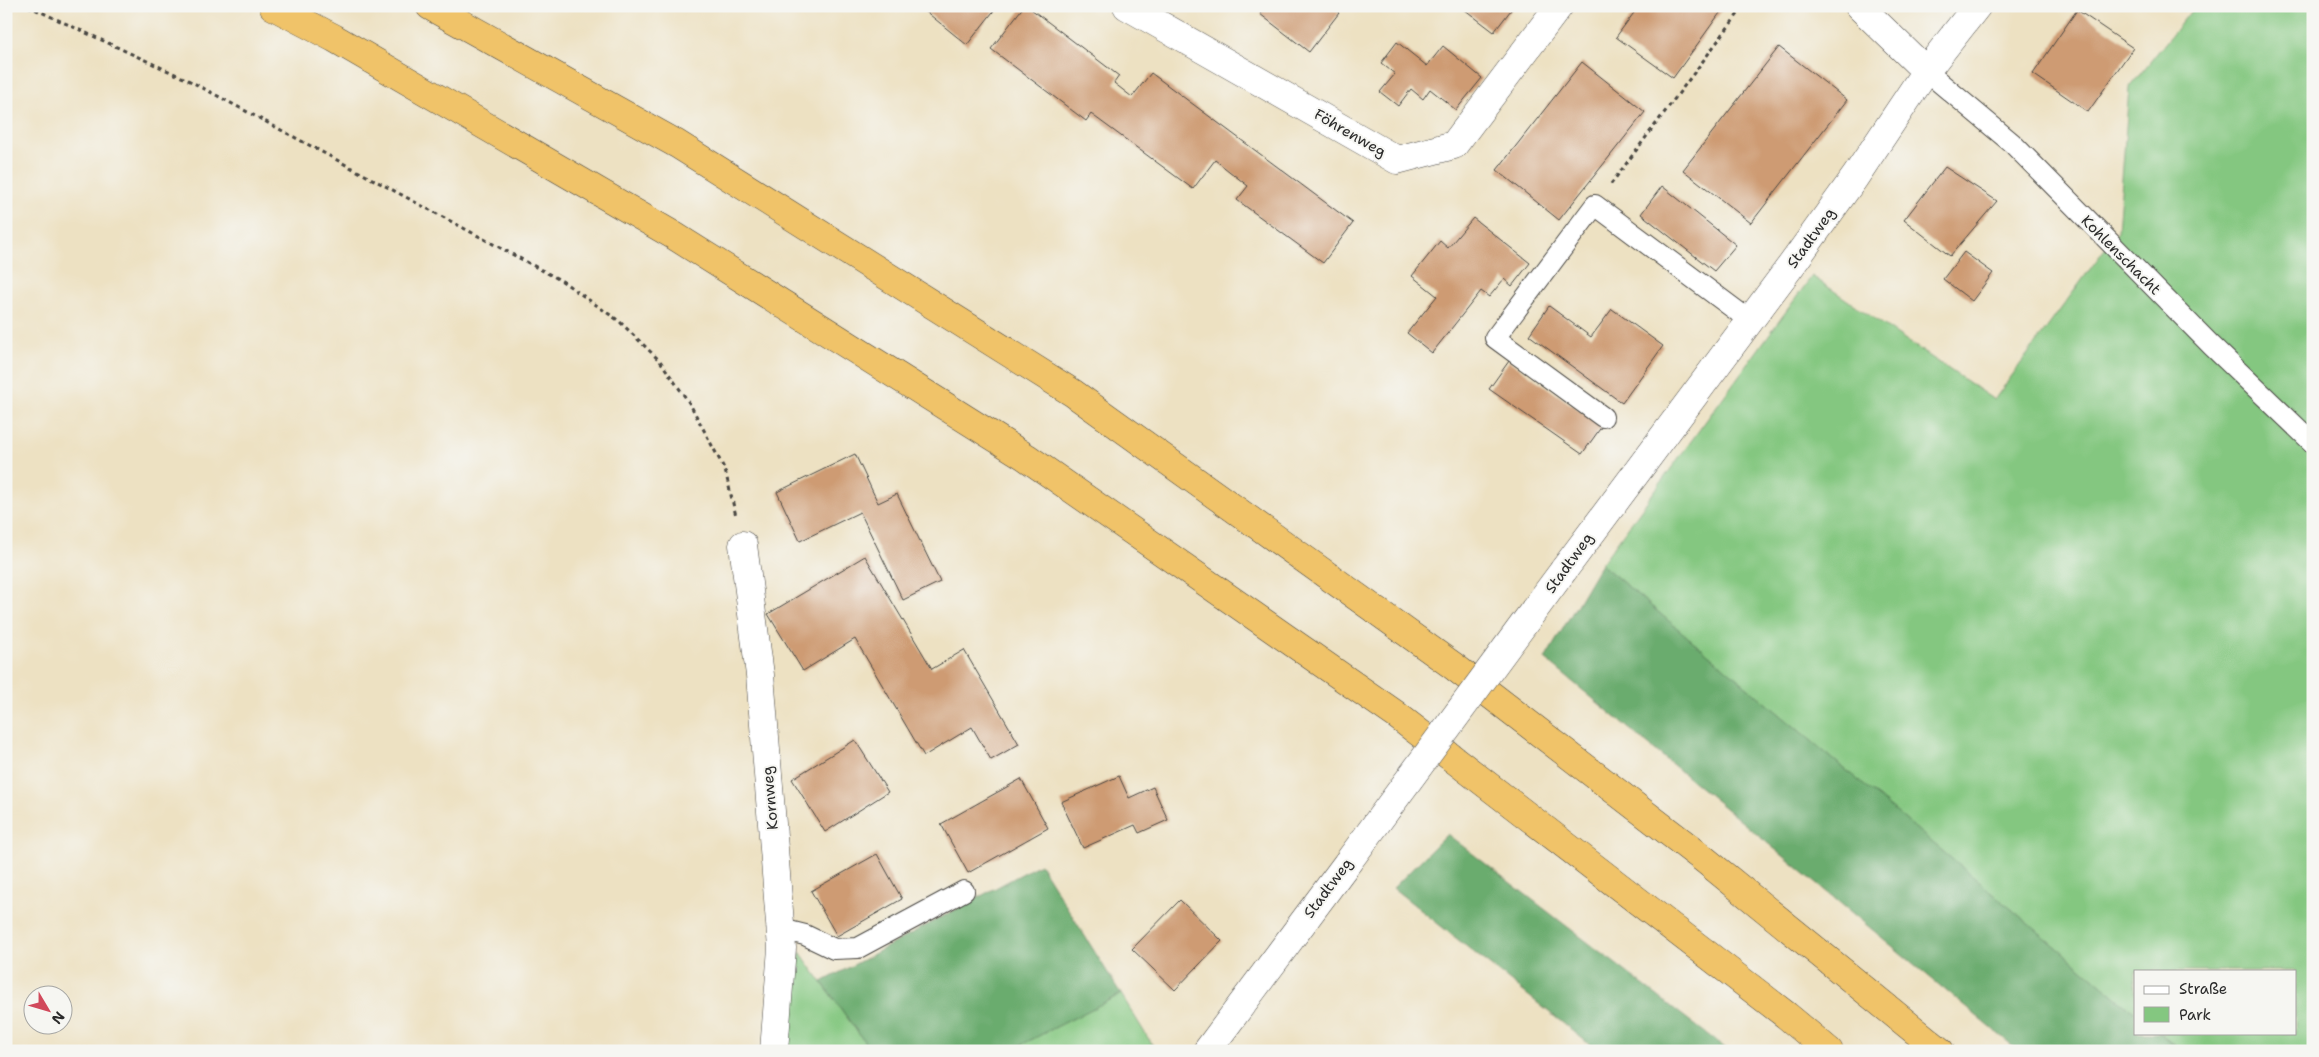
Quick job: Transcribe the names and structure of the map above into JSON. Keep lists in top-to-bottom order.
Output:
{
  "streets": {
    "street": ["Föhrenweg", "Stadtweg", "Kornweg"],
    "lane": ["Kohlenschacht"]
  },
  "crossings": [
    ["Stadtweg", "Kohlenschacht"]
  ],
  "legend": ["Straße", "Park"],
  "north": "bottom right"
}
